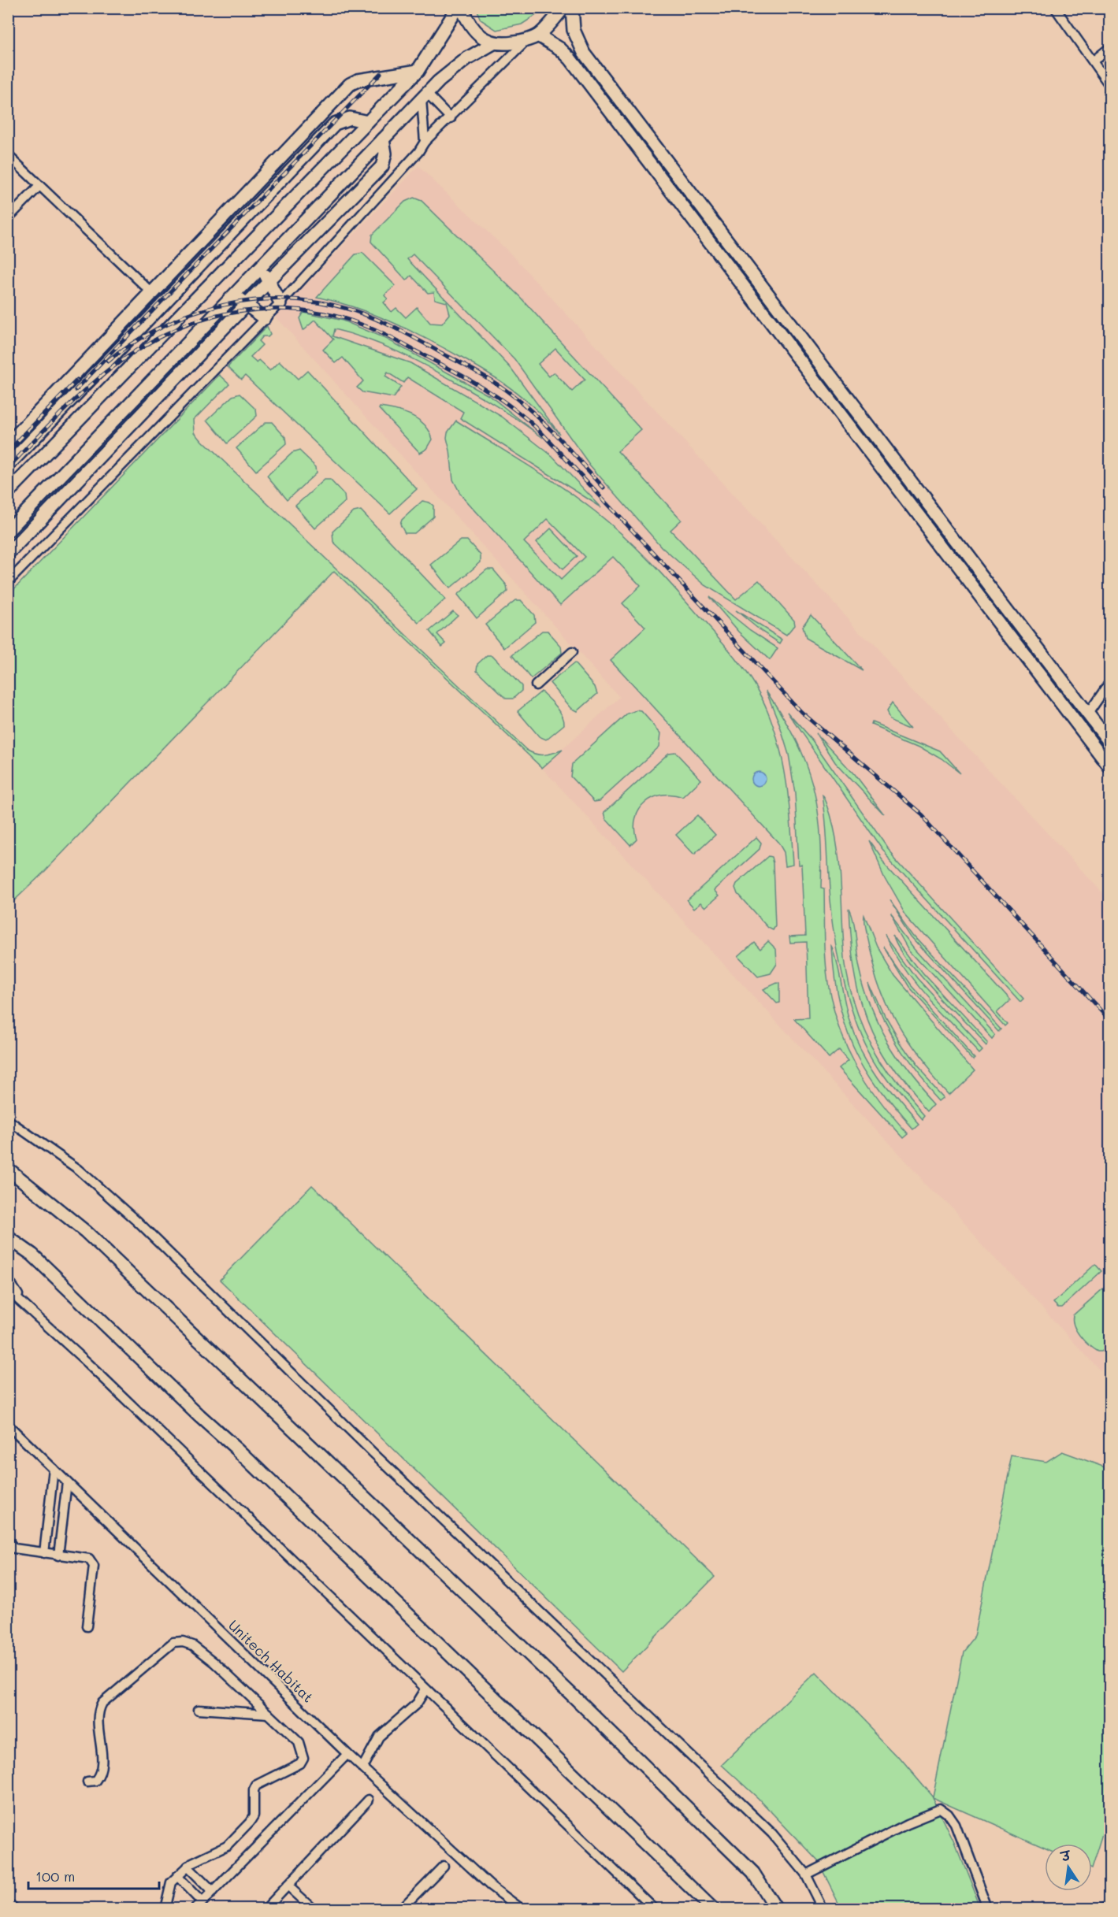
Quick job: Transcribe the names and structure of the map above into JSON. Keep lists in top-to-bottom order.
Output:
{
  "streets": {
    "street": ["Unitech Habitat"]
  },
  "scale_bar": "100 m",
  "north": "top"
}
